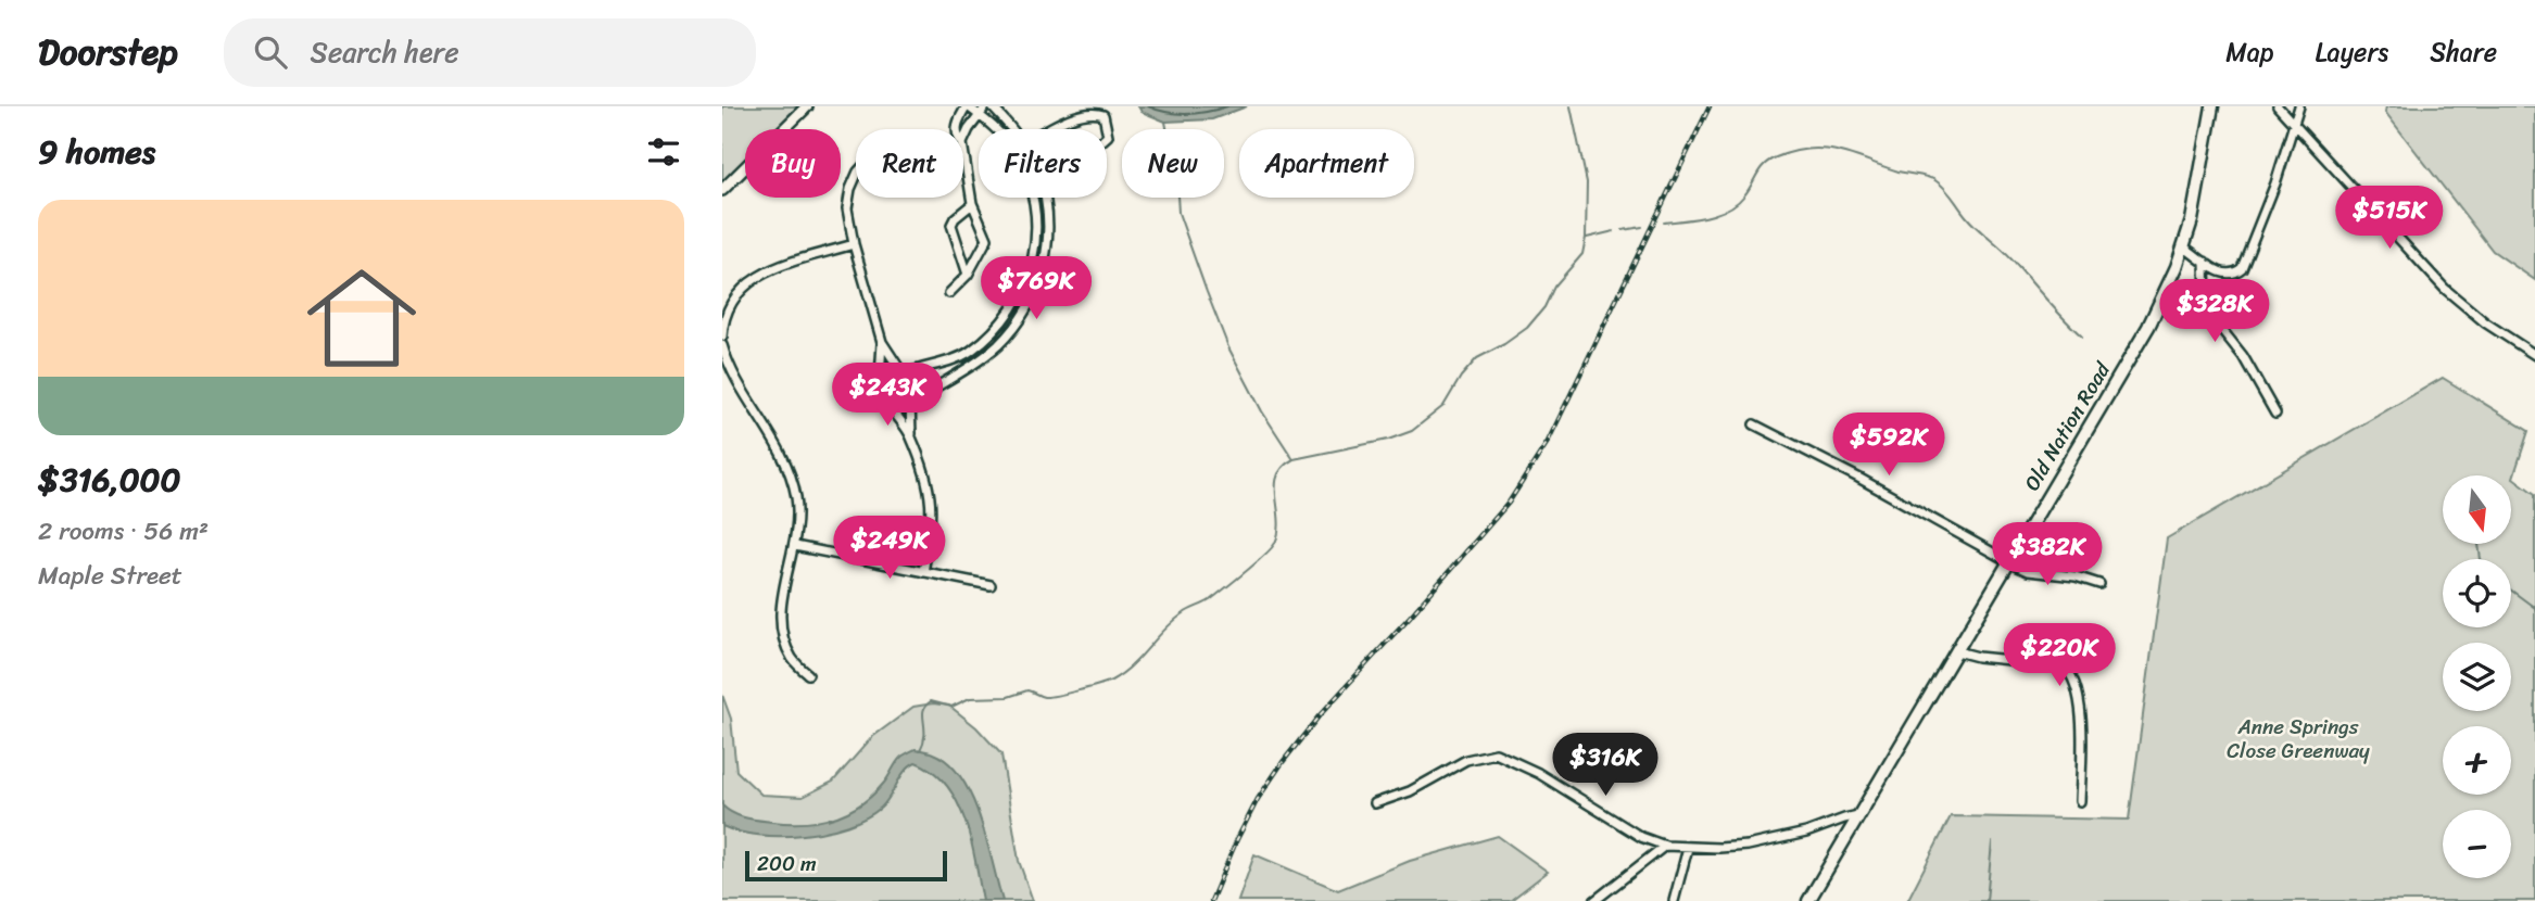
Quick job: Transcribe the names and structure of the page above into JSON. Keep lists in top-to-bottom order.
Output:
{
  "streets": {
    "main road": ["Old Nation Road"]
  },
  "parks": ["Anne Springs Close Greenway"],
  "scale_bar": "200 m",
  "north": "bottom",
  "page": {
    "header": "Doorstep",
    "search": "Search here",
    "nav": ["Map", "Layers", "Share"],
    "heading": "9 homes",
    "chip": [
      "Buy",
      "Rent",
      "Filters",
      "New",
      "Apartment"
    ],
    "price": [
      "$515K",
      "$769K",
      "$328K",
      "$243K",
      "$592K",
      "$249K",
      "$382K",
      "$220K",
      "$316K"
    ],
    "list": [
      {
        "name": "$316,000",
        "note": "2 rooms · 56 m² · Maple Street"
      }
    ],
    "map_buttons": ["+", "−"],
    "scale": "200 m"
  }
}
